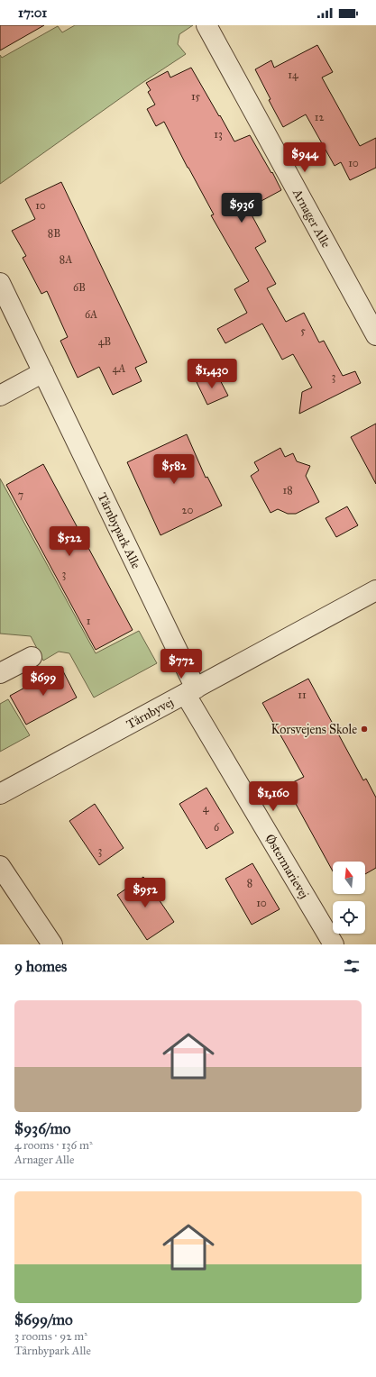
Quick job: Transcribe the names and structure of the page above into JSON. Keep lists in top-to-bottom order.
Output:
{
  "streets": {
    "street": [
      "Arnager Alle",
      "Tårnbypark Alle",
      "Tårnbyvej",
      "Østermarievej"
    ]
  },
  "crossings": [
    ["Tårnbypark Alle", "Tårnbyvej"],
    ["Tårnbypark Alle", "Østermarievej"],
    ["Tårnbyvej", "Østermarievej"]
  ],
  "places": ["Korsvejens Skole"],
  "house_numbers": [
    "14",
    "15",
    "12",
    "13",
    "10",
    "10",
    "8B",
    "8A",
    "6B",
    "6A",
    "5",
    "4B",
    "4A",
    "3",
    "18",
    "7",
    "20",
    "3",
    "1",
    "11",
    "4",
    "6",
    "3",
    "8",
    "10"
  ],
  "north": "top",
  "page": {
    "status": "17:01",
    "price": [
      "$944",
      "$936",
      "$1,430",
      "$582",
      "$522",
      "$772",
      "$699",
      "$1,160",
      "$952"
    ],
    "heading": "9 homes",
    "list": [
      {
        "name": "$936/mo",
        "note": "4 rooms · 136 m² · Arnager Alle"
      },
      {
        "name": "$699/mo",
        "note": "3 rooms · 92 m² · Tårnbypark Alle"
      }
    ]
  }
}
